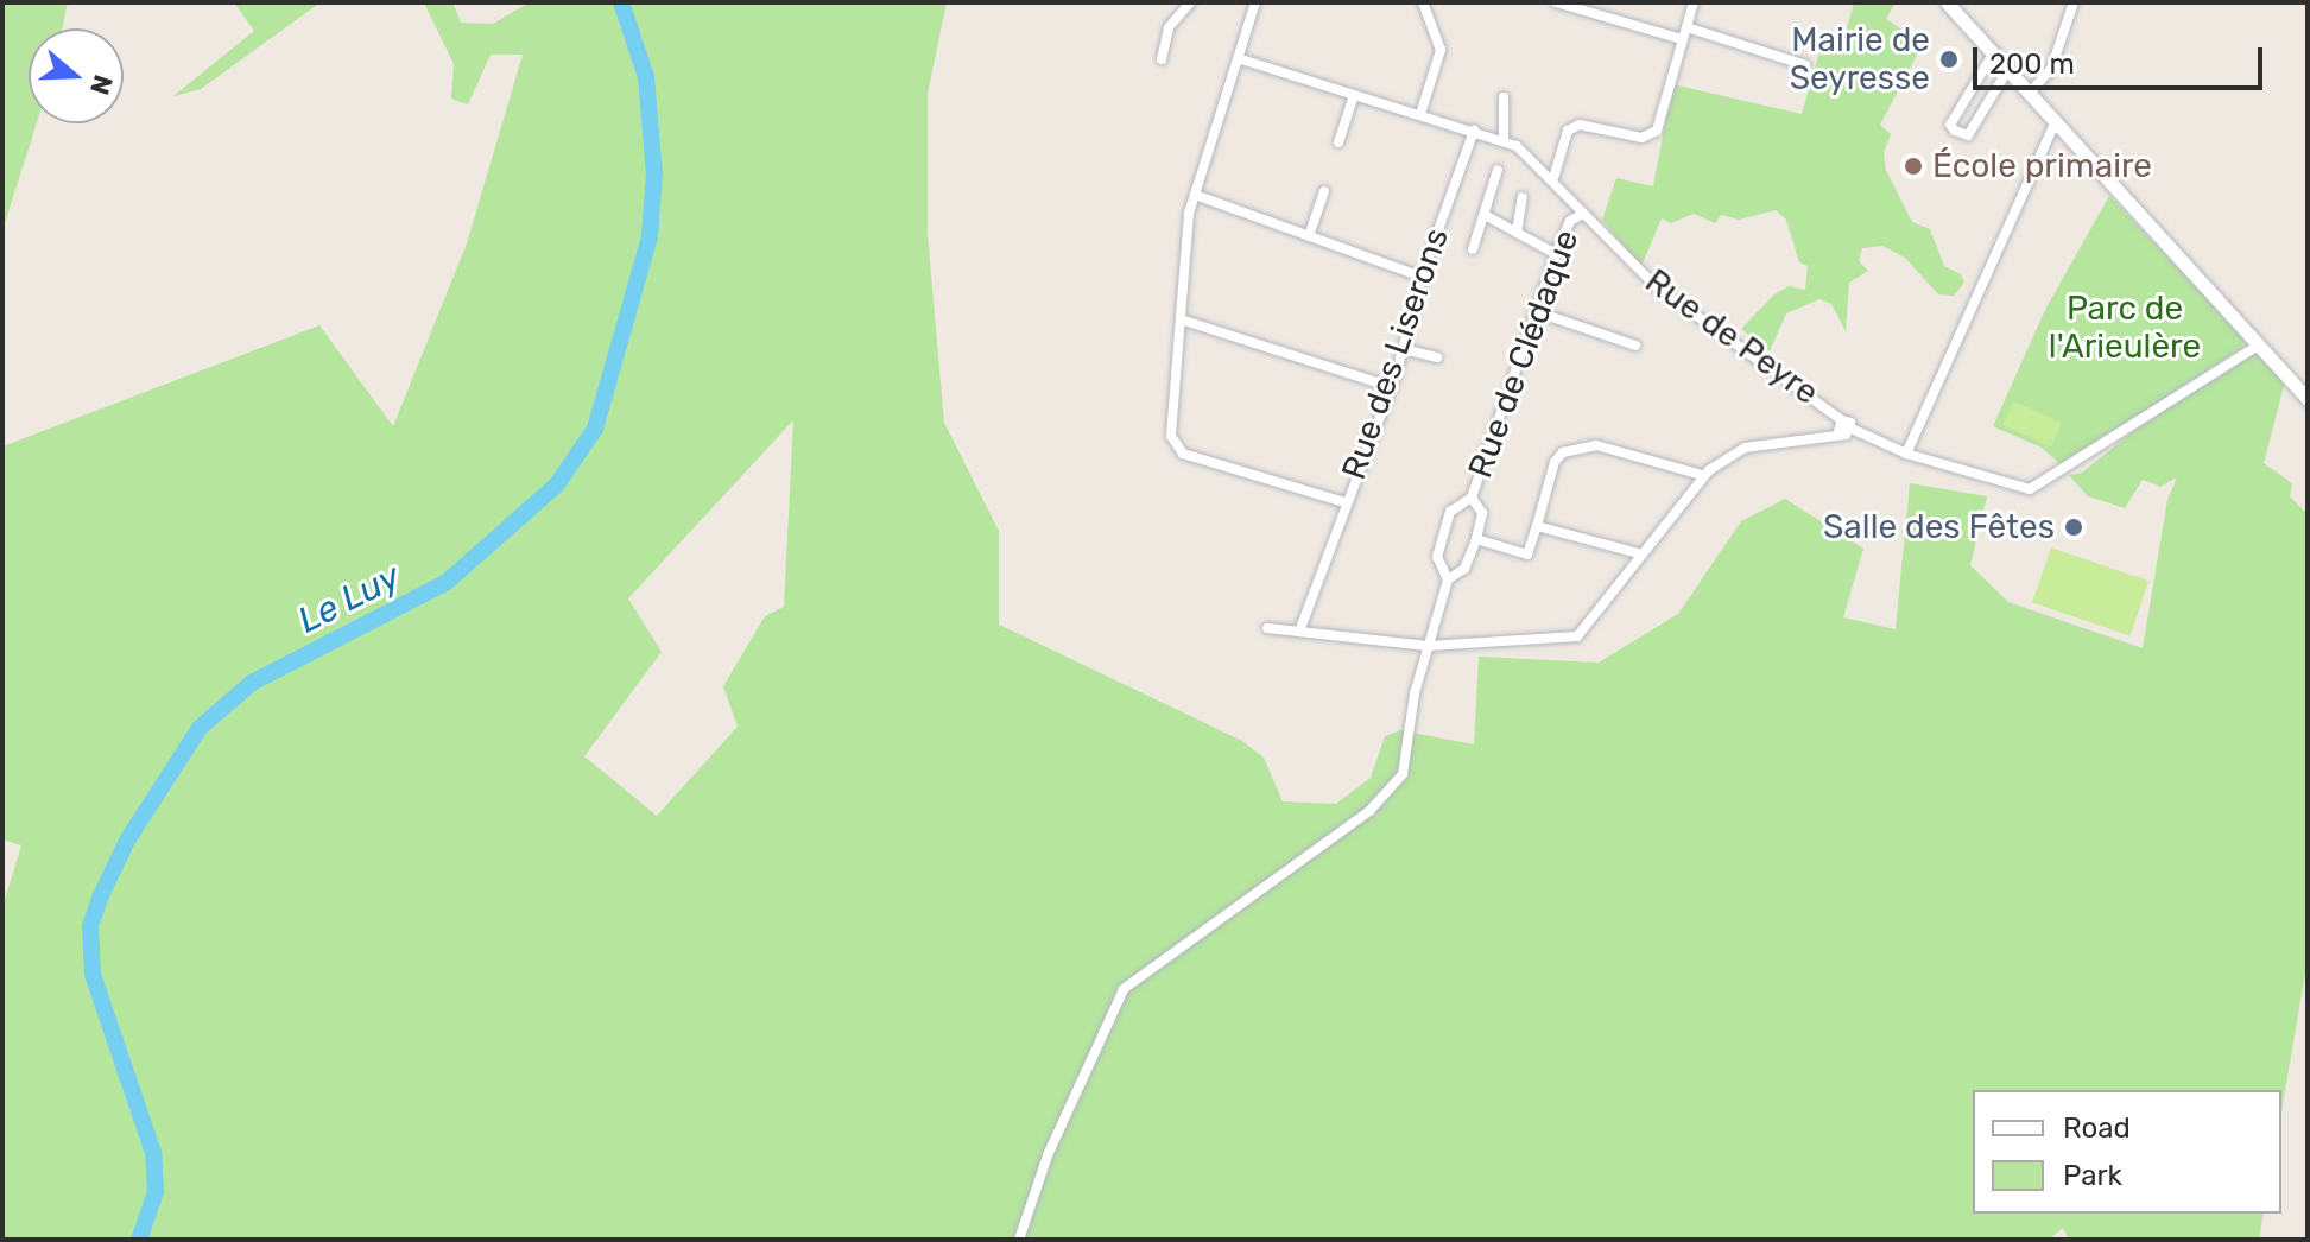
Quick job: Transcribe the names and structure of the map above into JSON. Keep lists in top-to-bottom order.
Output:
{
  "streets": {
    "street": ["Rue de Peyre", "Rue des Liserons", "Rue de Clédaque"]
  },
  "crossings": [
    ["Rue de Peyre", "Rue des Liserons"],
    ["Rue de Peyre", "Rue de Clédaque"]
  ],
  "water": ["Le Luy"],
  "parks": ["Parc de l'Arieulère"],
  "places": ["Mairie de Seyresse", "École primaire", "Salle des Fêtes"],
  "legend": ["Road", "Park"],
  "scale_bar": "200 m",
  "north": "right"
}
